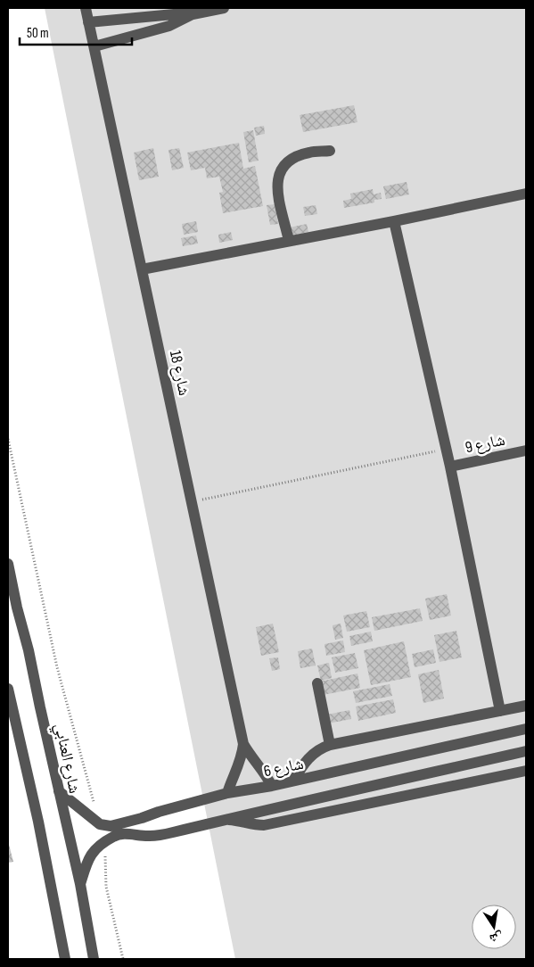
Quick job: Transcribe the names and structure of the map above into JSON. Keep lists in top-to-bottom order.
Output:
{
  "streets": {
    "street": [
      "شارع 18",
      "شارع 9",
      "شارع العنابي",
      "شارع 6"
    ]
  },
  "crossings": [
    ["شارع 18", "شارع 6"]
  ],
  "scale_bar": "50 m",
  "north": "bottom"
}
